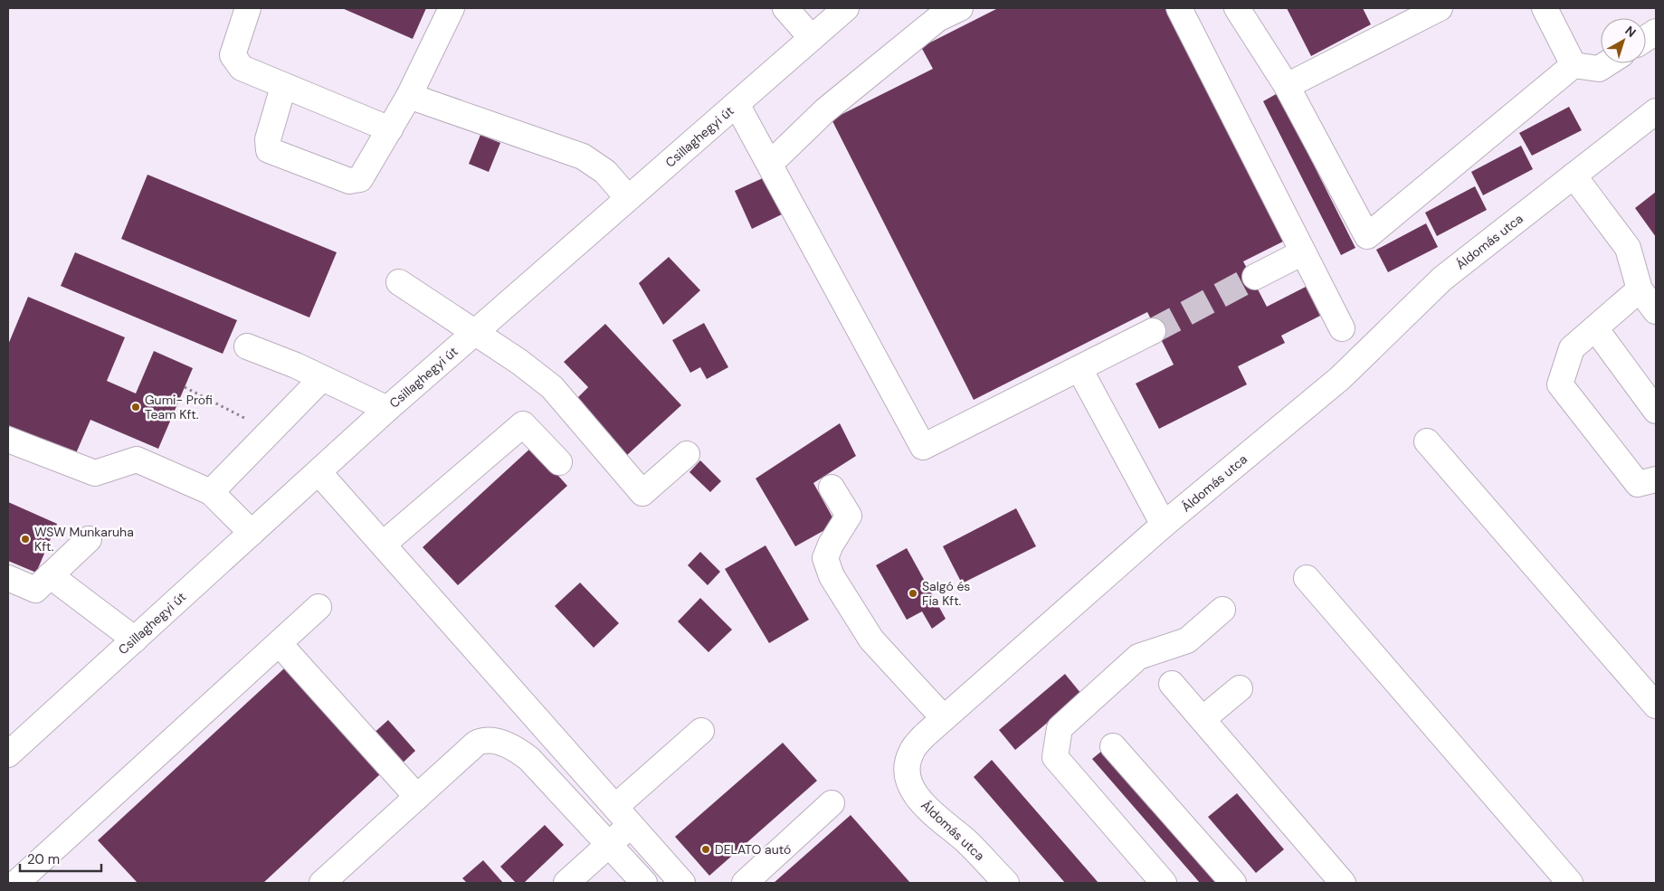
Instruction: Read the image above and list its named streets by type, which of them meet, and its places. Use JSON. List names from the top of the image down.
{
  "streets": {
    "street": ["Csillaghegyi út", "Áldomás utca"]
  },
  "places": [
    "Gumi- Profi Team Kft.",
    "WSW Munkaruha Kft.",
    "Salgó és Fia Kft.",
    "DELATO autó"
  ],
  "scale_bar": "20 m",
  "north": "top right"
}
